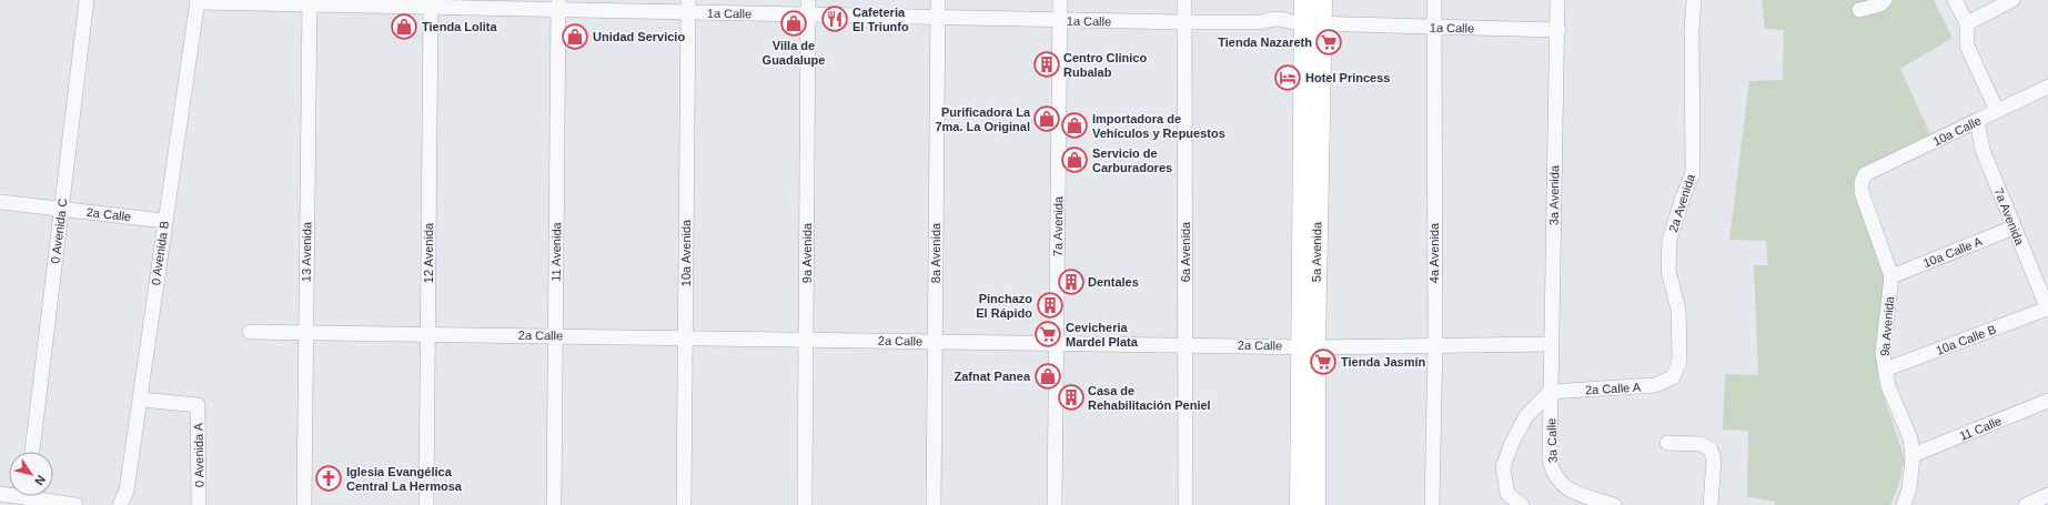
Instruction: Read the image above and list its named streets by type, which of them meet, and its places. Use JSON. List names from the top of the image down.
{
  "streets": {
    "main road": ["5a Avenida"],
    "street": [
      "1a Calle",
      "10a Calle",
      "3a Avenida",
      "2a Avenida",
      "2a Calle",
      "7a Avenida",
      "0 Avenida C",
      "13 Avenida",
      "11 Avenida",
      "6a Avenida",
      "10a Calle A",
      "0 Avenida B",
      "12 Avenida",
      "10a Avenida",
      "9a Avenida",
      "8a Avenida",
      "4a Avenida",
      "10a Calle B",
      "2a Calle A",
      "11 Calle",
      "3a Calle",
      "0 Avenida A"
    ]
  },
  "crossings": [
    ["1a Calle", "3a Avenida"],
    ["1a Calle", "7a Avenida"],
    ["1a Calle", "13 Avenida"],
    ["1a Calle", "11 Avenida"],
    ["1a Calle", "6a Avenida"],
    ["1a Calle", "5a Avenida"],
    ["1a Calle", "0 Avenida B"],
    ["1a Calle", "12 Avenida"],
    ["1a Calle", "10a Avenida"],
    ["1a Calle", "9a Avenida"],
    ["1a Calle", "8a Avenida"],
    ["1a Calle", "4a Avenida"],
    ["10a Calle", "7a Avenida"],
    ["10a Calle", "9a Avenida"],
    ["3a Avenida", "2a Calle"],
    ["3a Avenida", "2a Calle A"],
    ["3a Avenida", "3a Calle"],
    ["2a Avenida", "2a Calle A"],
    ["2a Calle", "7a Avenida"],
    ["2a Calle", "0 Avenida C"],
    ["2a Calle", "13 Avenida"],
    ["2a Calle", "11 Avenida"],
    ["2a Calle", "6a Avenida"],
    ["2a Calle", "5a Avenida"],
    ["2a Calle", "0 Avenida B"],
    ["2a Calle", "12 Avenida"],
    ["2a Calle", "10a Avenida"],
    ["2a Calle", "9a Avenida"],
    ["2a Calle", "8a Avenida"],
    ["2a Calle", "4a Avenida"],
    ["7a Avenida", "10a Calle A"],
    ["7a Avenida", "10a Calle B"],
    ["10a Calle A", "9a Avenida"],
    ["0 Avenida B", "0 Avenida A"],
    ["9a Avenida", "10a Calle B"],
    ["9a Avenida", "11 Calle"],
    ["2a Calle A", "3a Calle"]
  ],
  "places": {
    "restaurant": ["Cafeteria El Triunfo"],
    "shop": [
      "Villa de Guadalupe",
      "Tienda Lolita",
      "Unidad Servicio",
      "Purificadora La 7ma. La Original",
      "Importadora de Vehículos y Repuestos",
      "Servicio de Carburadores",
      "Zafnat Panea"
    ],
    "supermarket": ["Tienda Nazareth", "Cevicheria Mardel Plata", "Tienda Jasmín"],
    "building": [
      "Centro Clinico Rubalab",
      "Dentales",
      "Pinchazo El Rápido",
      "Casa de Rehabilitación Peniel"
    ],
    "hotel": ["Hotel Princess"],
    "church": ["Iglesia Evangélica Central La Hermosa"]
  },
  "north": "bottom right"
}
